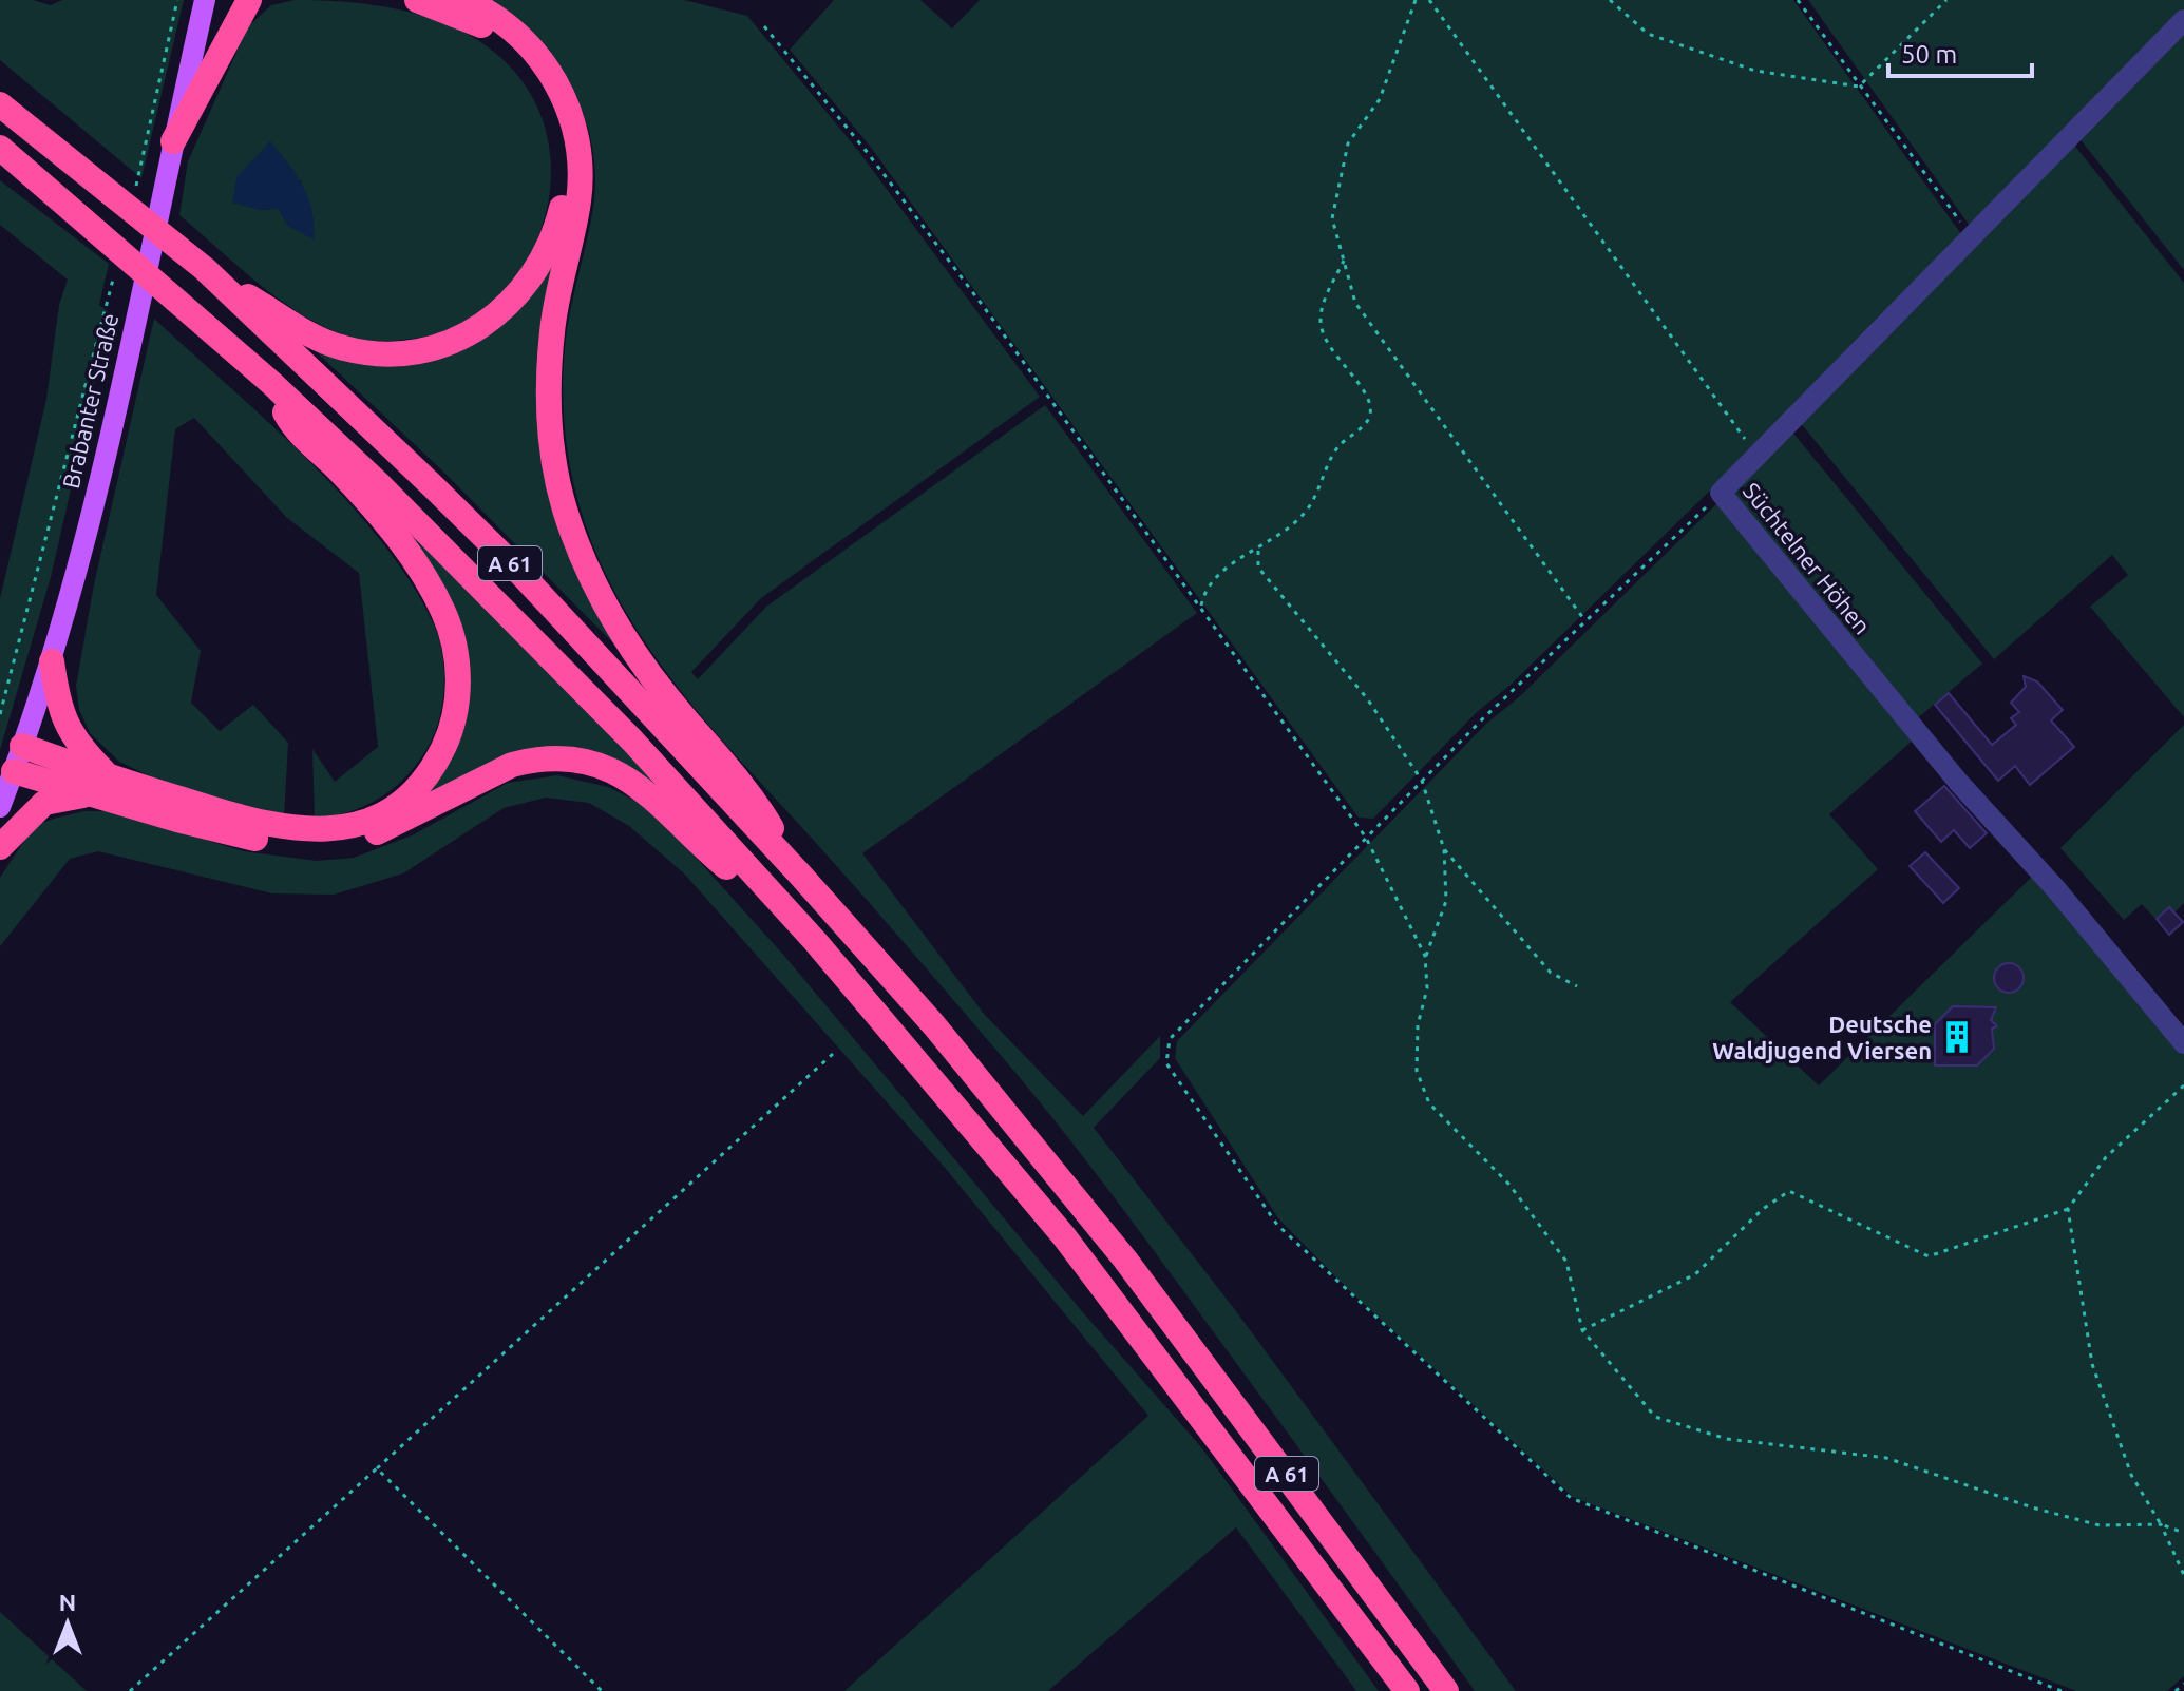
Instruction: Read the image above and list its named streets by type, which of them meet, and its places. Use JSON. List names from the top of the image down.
{
  "streets": {
    "highway": ["A 61"],
    "main road": ["Brabanter Straße"],
    "street": ["Süchtelner Höhen"]
  },
  "places": {
    "building": ["Deutsche Waldjugend Viersen"]
  },
  "scale_bar": "50 m",
  "north": "top"
}
